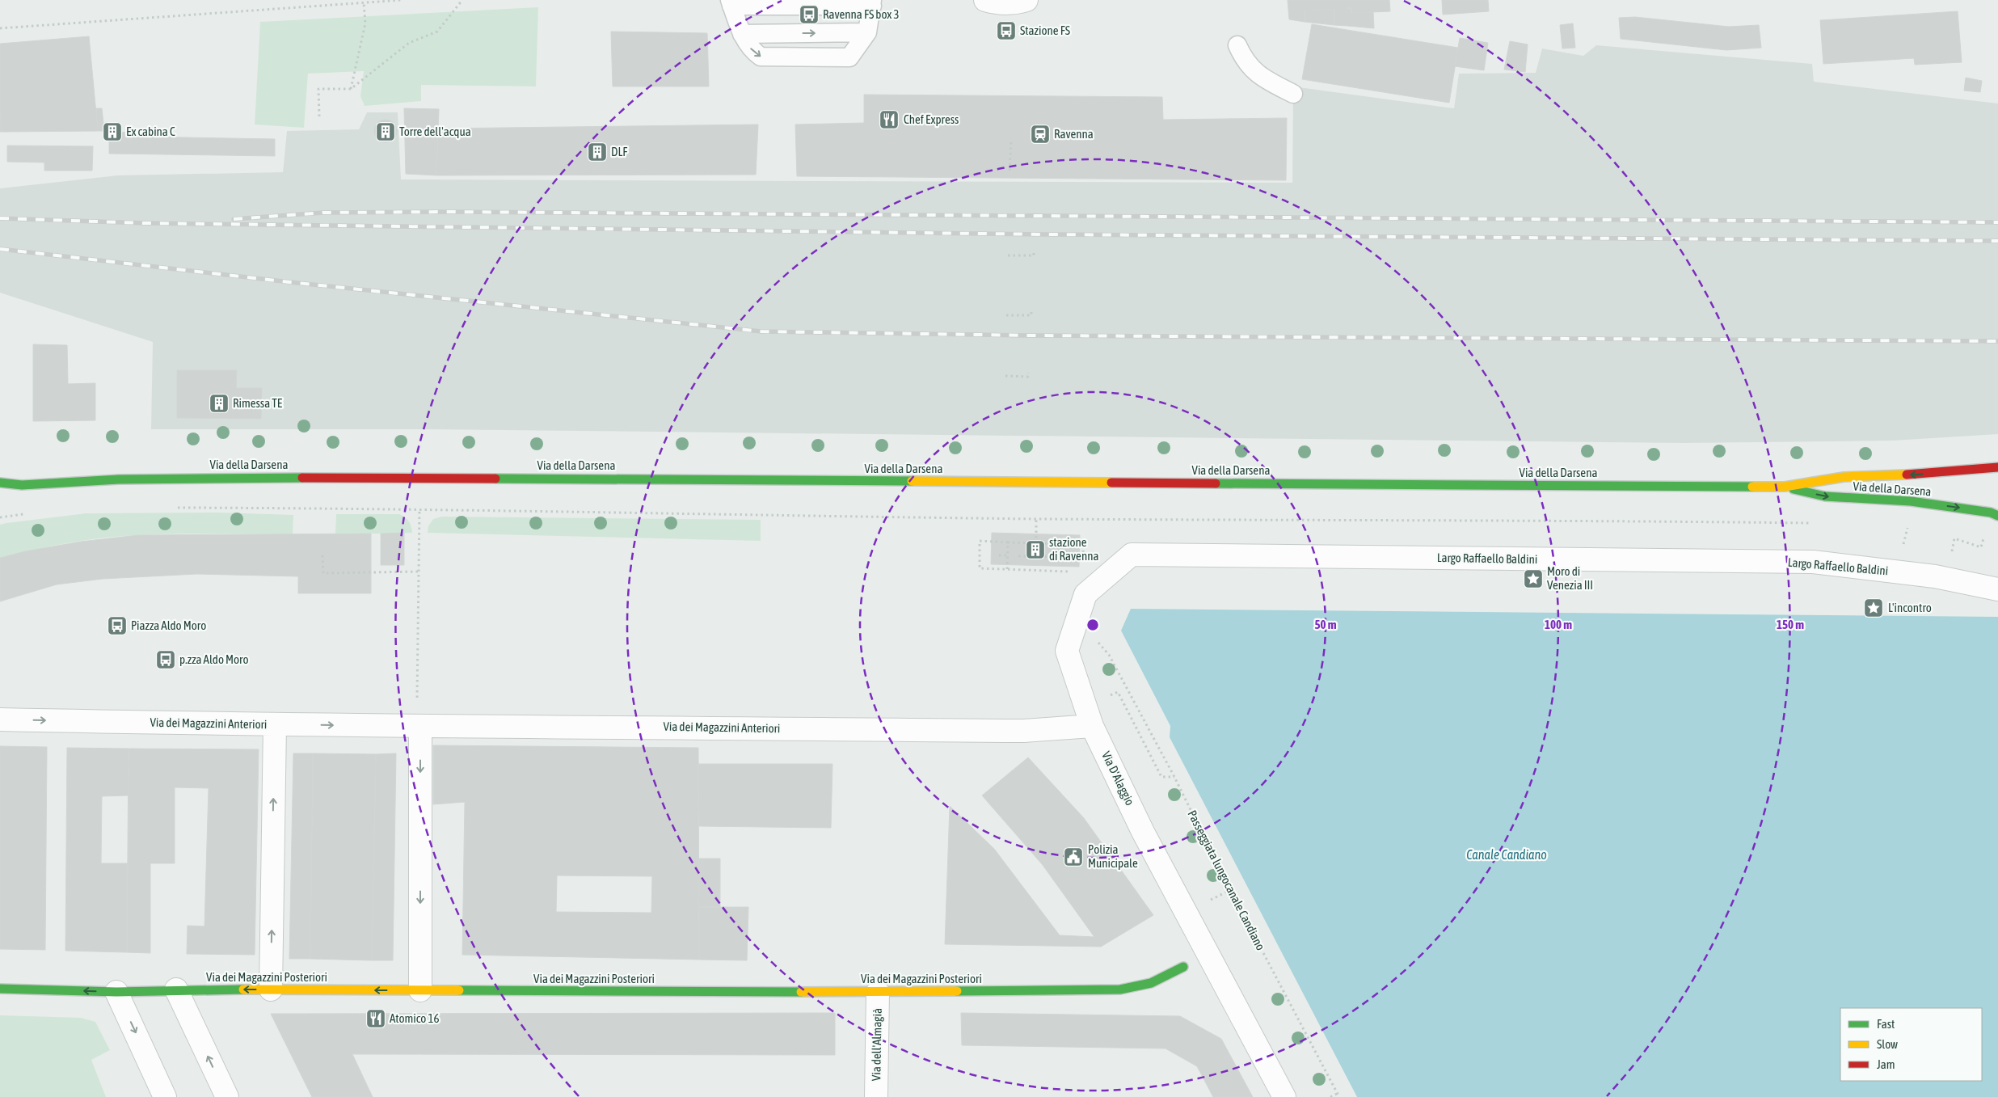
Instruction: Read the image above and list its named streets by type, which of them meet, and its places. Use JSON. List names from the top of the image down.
{
  "streets": {
    "street": [
      "Via della Darsena",
      "Largo Raffaello Baldini",
      "Via dei Magazzini Anteriori",
      "Via D'Alaggio",
      "Via dei Magazzini Posteriori",
      "Via dell'Almagià"
    ],
    "path": ["Passeggiata lungocanale Candiano"]
  },
  "crossings": [
    ["Largo Raffaello Baldini", "Via D'Alaggio"],
    ["Via dei Magazzini Anteriori", "Via D'Alaggio"],
    ["Via dei Magazzini Anteriori", "Via dei Magazzini Posteriori"],
    ["Via dei Magazzini Posteriori", "Via dell'Almagià"]
  ],
  "water": ["Canale Candiano"],
  "places": {
    "bus stop": [
      "Ravenna FS box 3",
      "Stazione FS",
      "Piazza Aldo Moro",
      "p.zza Aldo Moro"
    ],
    "restaurant": ["Chef Express", "Atomico 16"],
    "building": [
      "Ex cabina C",
      "Torre dell'acqua",
      "DLF",
      "Rimessa TE",
      "stazione di Ravenna"
    ],
    "station": ["Ravenna"],
    "place": ["Moro di Venezia III", "L'incontro"],
    "public building": ["Polizia Municipale"]
  },
  "legend": ["Fast", "Slow", "Jam"],
  "rings": ["50 m", "100 m", "150 m"]
}
